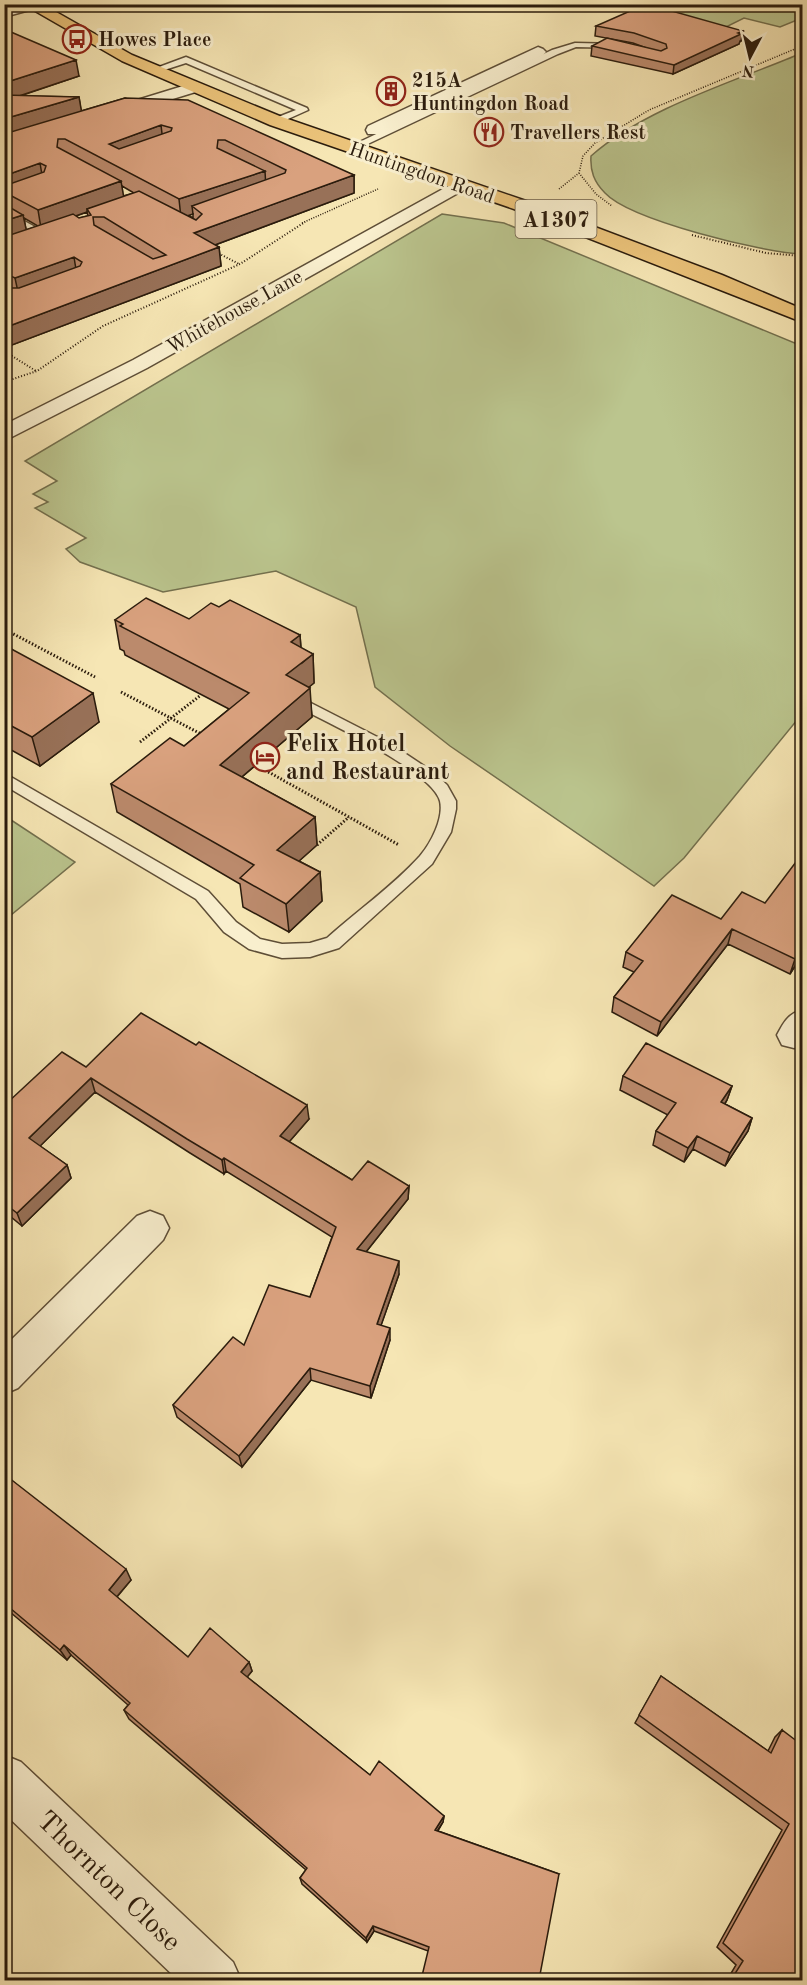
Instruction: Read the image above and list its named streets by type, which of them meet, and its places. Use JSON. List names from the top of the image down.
{
  "streets": {
    "main road": ["Huntingdon Road", "A1307"],
    "street": ["Whitehouse Lane", "Thornton Close"]
  },
  "crossings": [
    ["Huntingdon Road", "Whitehouse Lane"]
  ],
  "places": {
    "bus stop": ["Howes Place"],
    "building": ["215A Huntingdon Road"],
    "restaurant": ["Travellers Rest"],
    "hotel": ["Felix Hotel and Restaurant"]
  },
  "north": "bottom"
}
